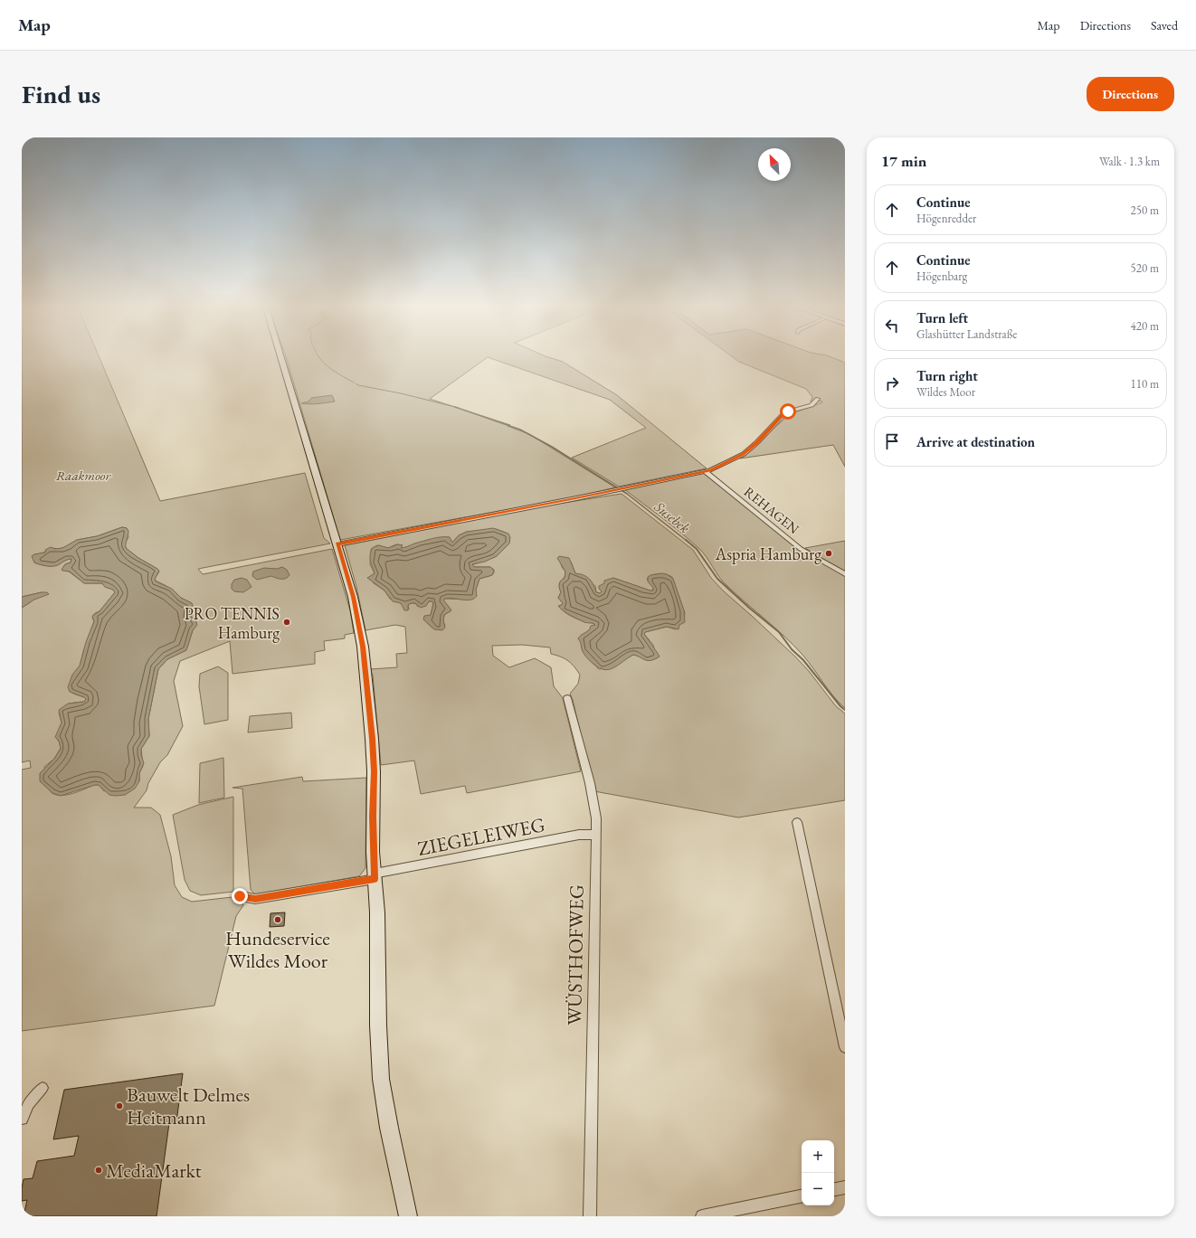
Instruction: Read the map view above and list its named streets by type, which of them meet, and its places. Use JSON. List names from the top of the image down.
{
  "streets": {
    "street": ["REHAGEN", "ZIEGELEIWEG", "WÜSTHOFWEG"]
  },
  "crossings": [
    ["ZIEGELEIWEG", "WÜSTHOFWEG"]
  ],
  "water": ["Susebek"],
  "parks": ["Raakmoor"],
  "places": [
    "Aspria Hamburg",
    "PRO TENNIS Hamburg",
    "Hundeservice Wildes Moor",
    "Bauwelt Delmes Heitmann",
    "MediaMarkt"
  ],
  "north": "top left",
  "page": {
    "header": "Map",
    "nav": ["Map", "Directions", "Saved"],
    "buttons": "Directions",
    "title": "Find us",
    "heading": ["17 min", "Walk · 1.3 km"],
    "list": [
      ["Continue", "Högenredder", "250 m"],
      ["Continue", "Högenbarg", "520 m"],
      ["Turn left", "Glashütter Landstraße", "420 m"],
      ["Turn right", "Wildes Moor", "110 m"],
      "Arrive at destination"
    ],
    "map_buttons": ["+", "−"]
  }
}
